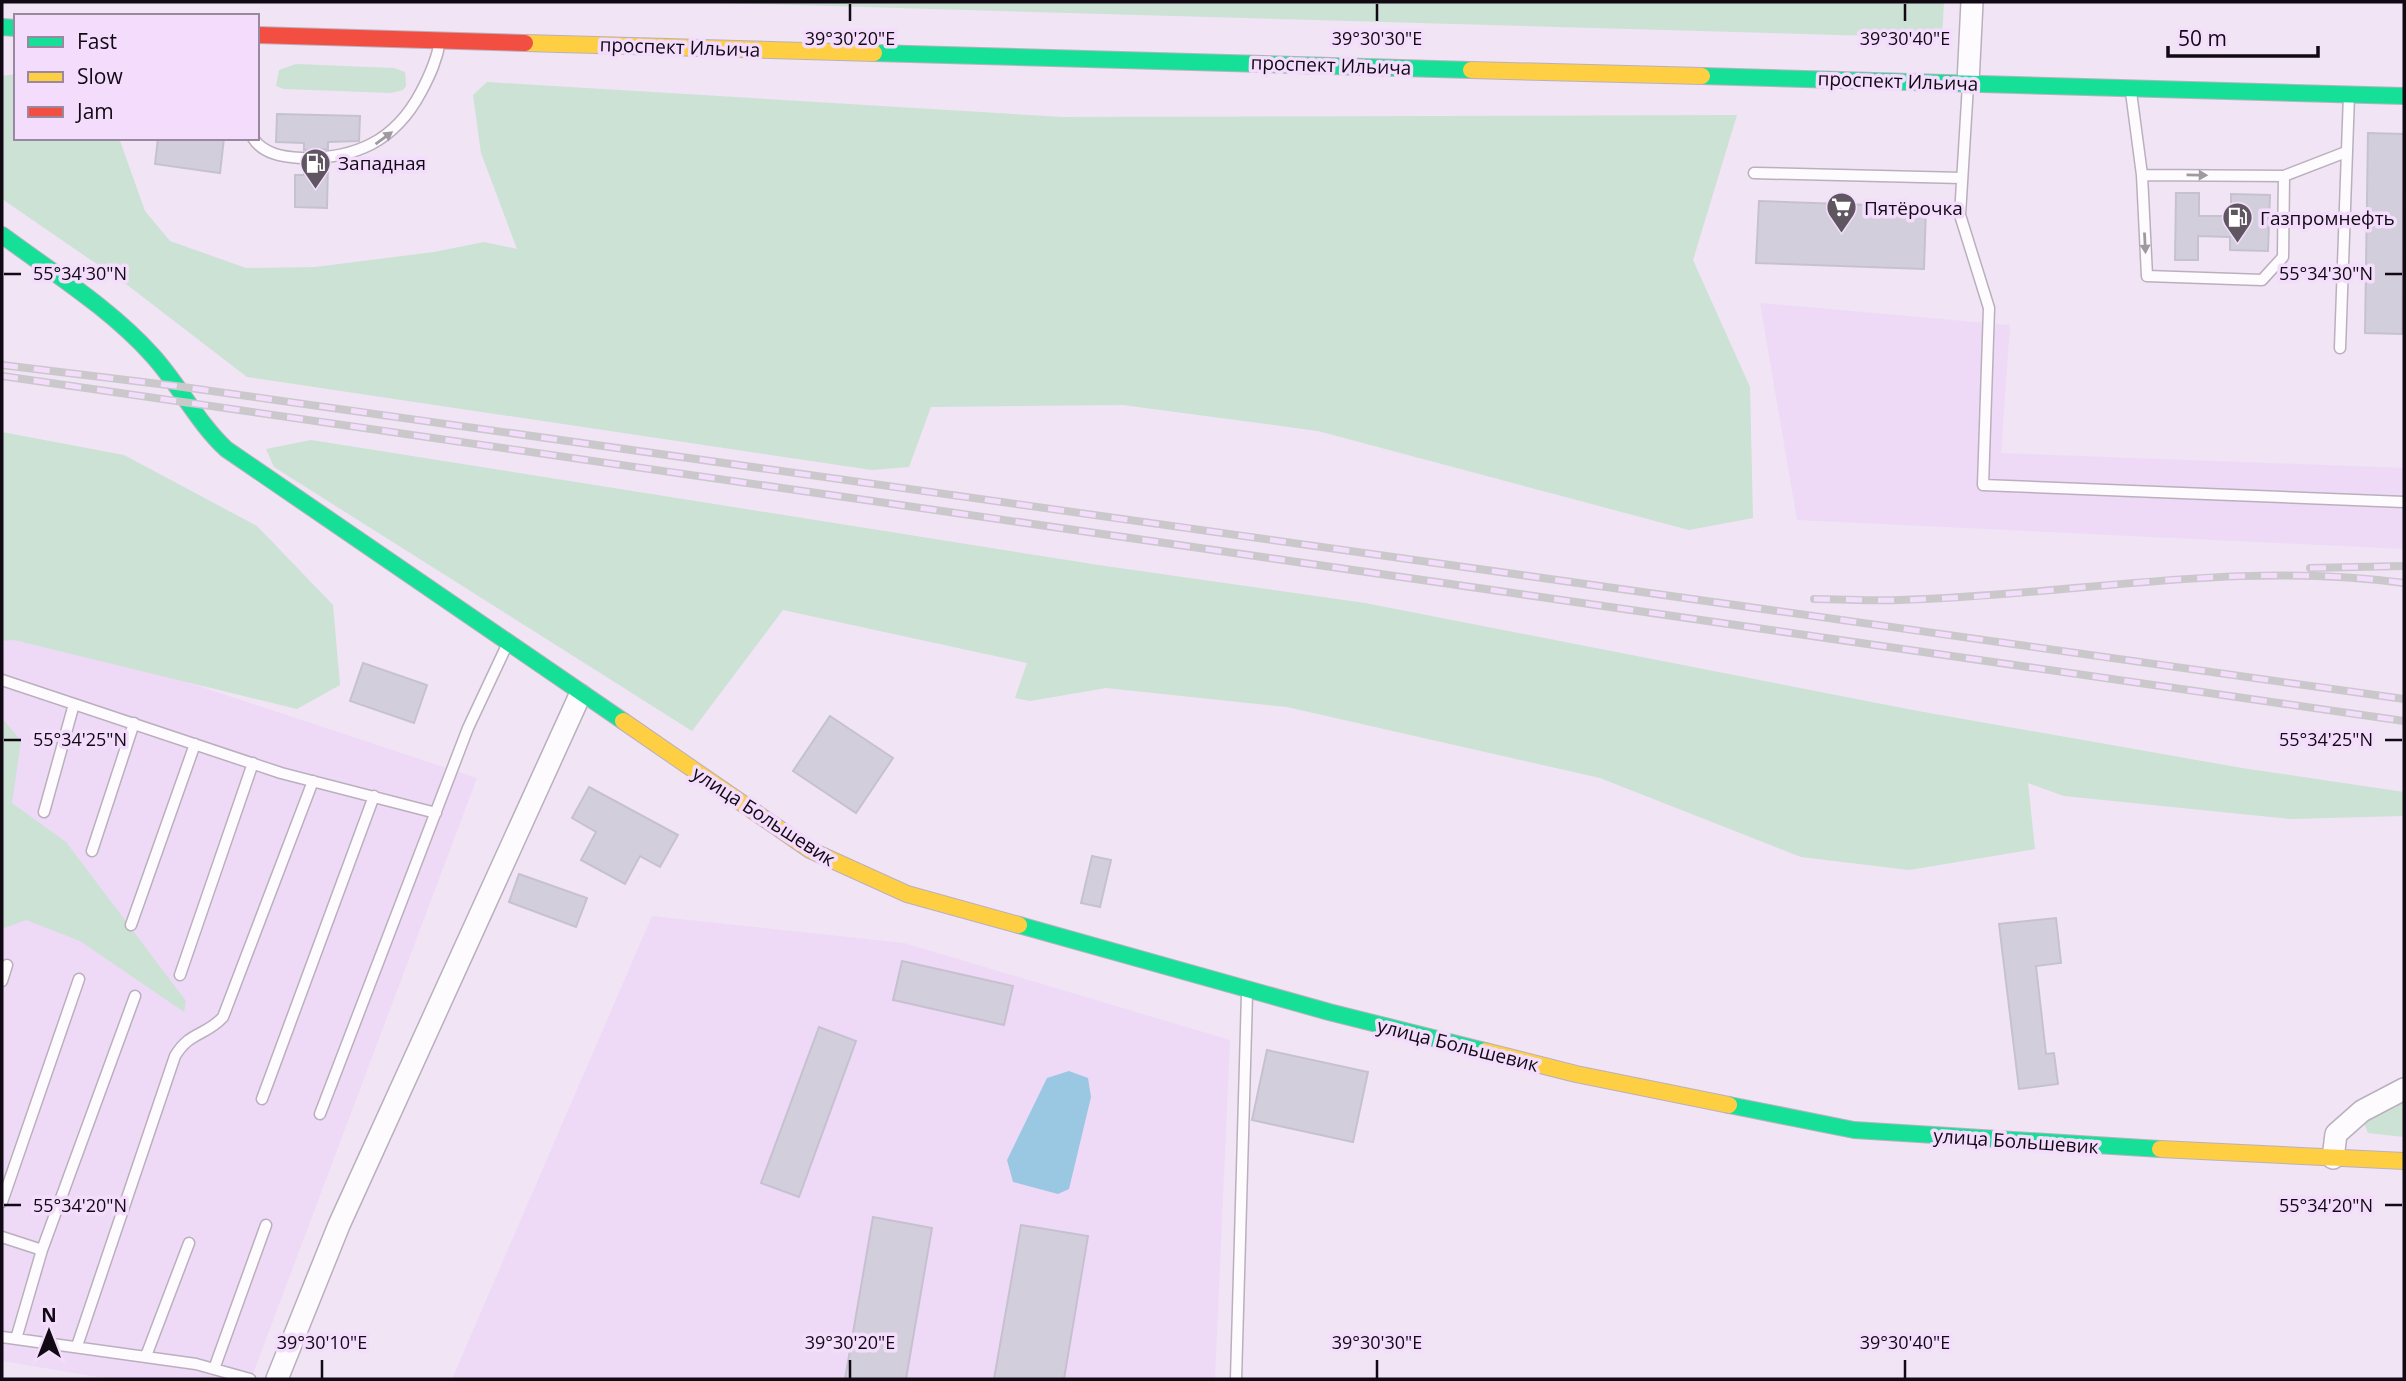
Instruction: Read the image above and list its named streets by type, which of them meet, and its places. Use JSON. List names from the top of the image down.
{
  "streets": {
    "main road": ["проспект Ильича", "улица Большевик"]
  },
  "places": {
    "fuel station": ["Западная", "Газпромнефть"],
    "supermarket": ["Пятёрочка"]
  },
  "legend": ["Fast", "Slow", "Jam"],
  "scale_bar": "50 m",
  "north": "top",
  "coordinates": [
    "39°30'20\"E",
    "39°30'30\"E",
    "39°30'40\"E",
    "55°34'30\"N",
    "55°34'25\"N",
    "55°34'20\"N",
    "39°30'10\"E"
  ]
}
